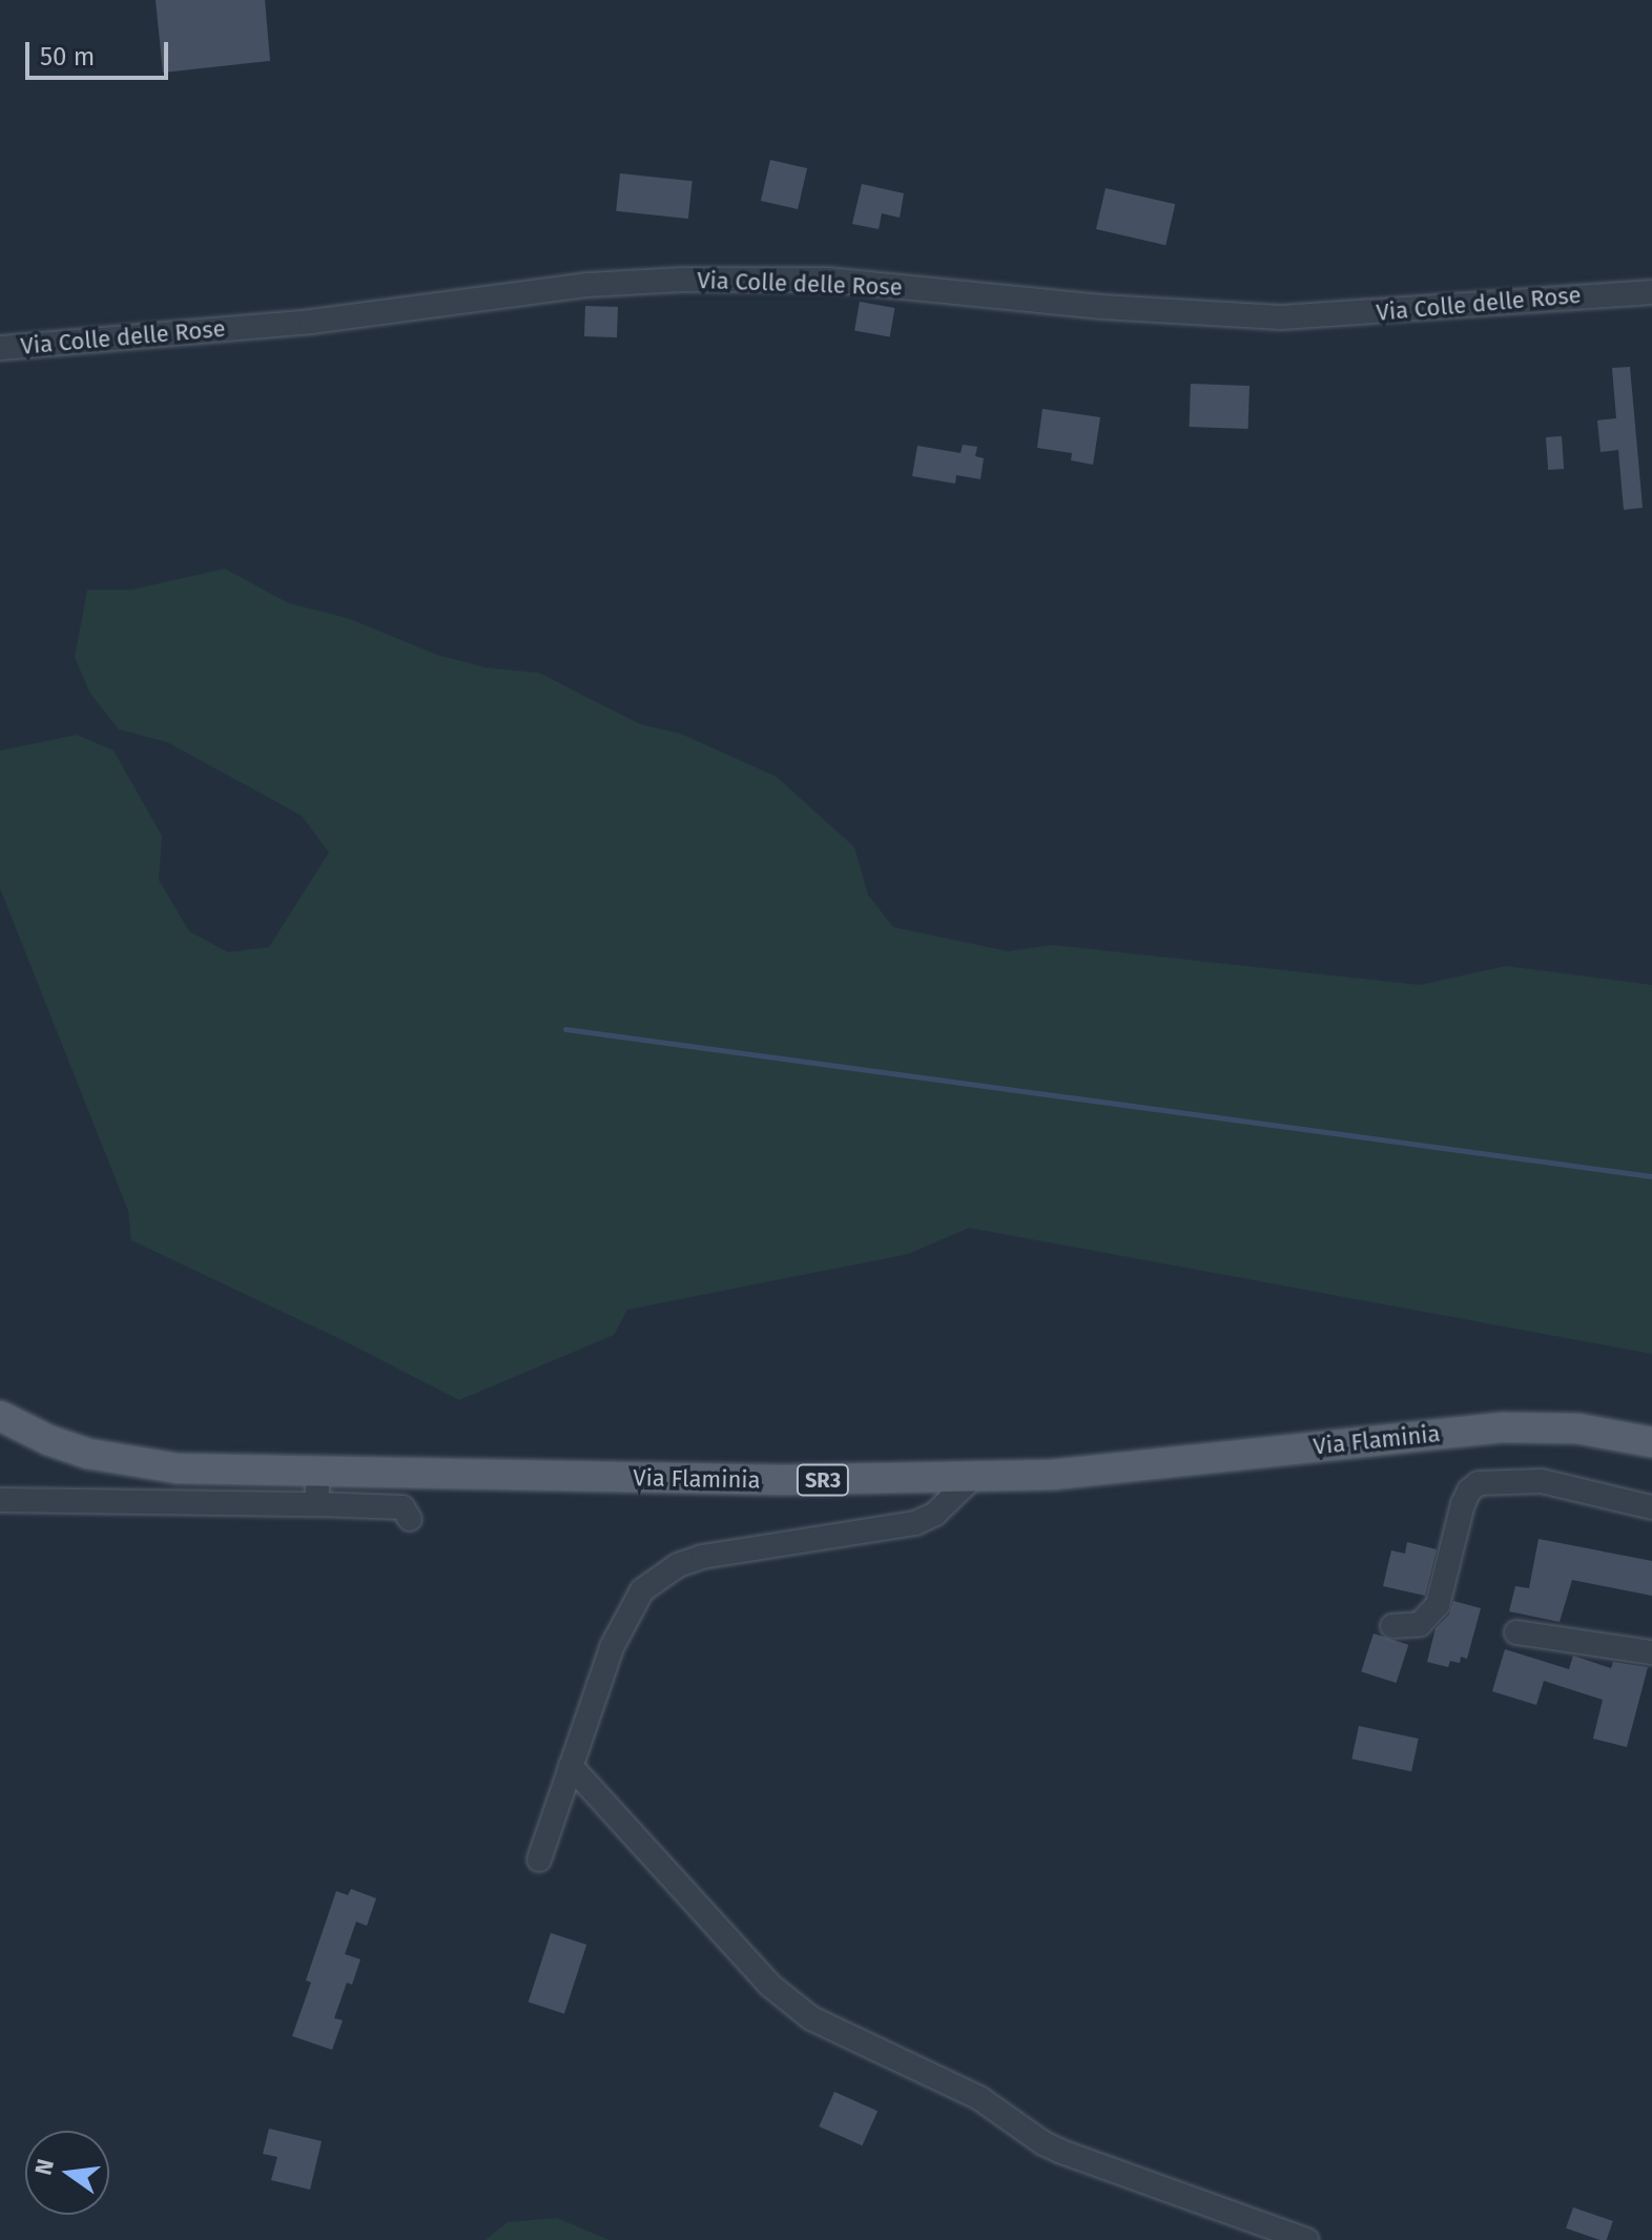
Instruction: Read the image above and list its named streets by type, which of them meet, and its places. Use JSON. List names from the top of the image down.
{
  "streets": {
    "main road": ["Via Flaminia", "SR3"],
    "street": ["Via Colle delle Rose"]
  },
  "scale_bar": "50 m",
  "north": "left"
}
